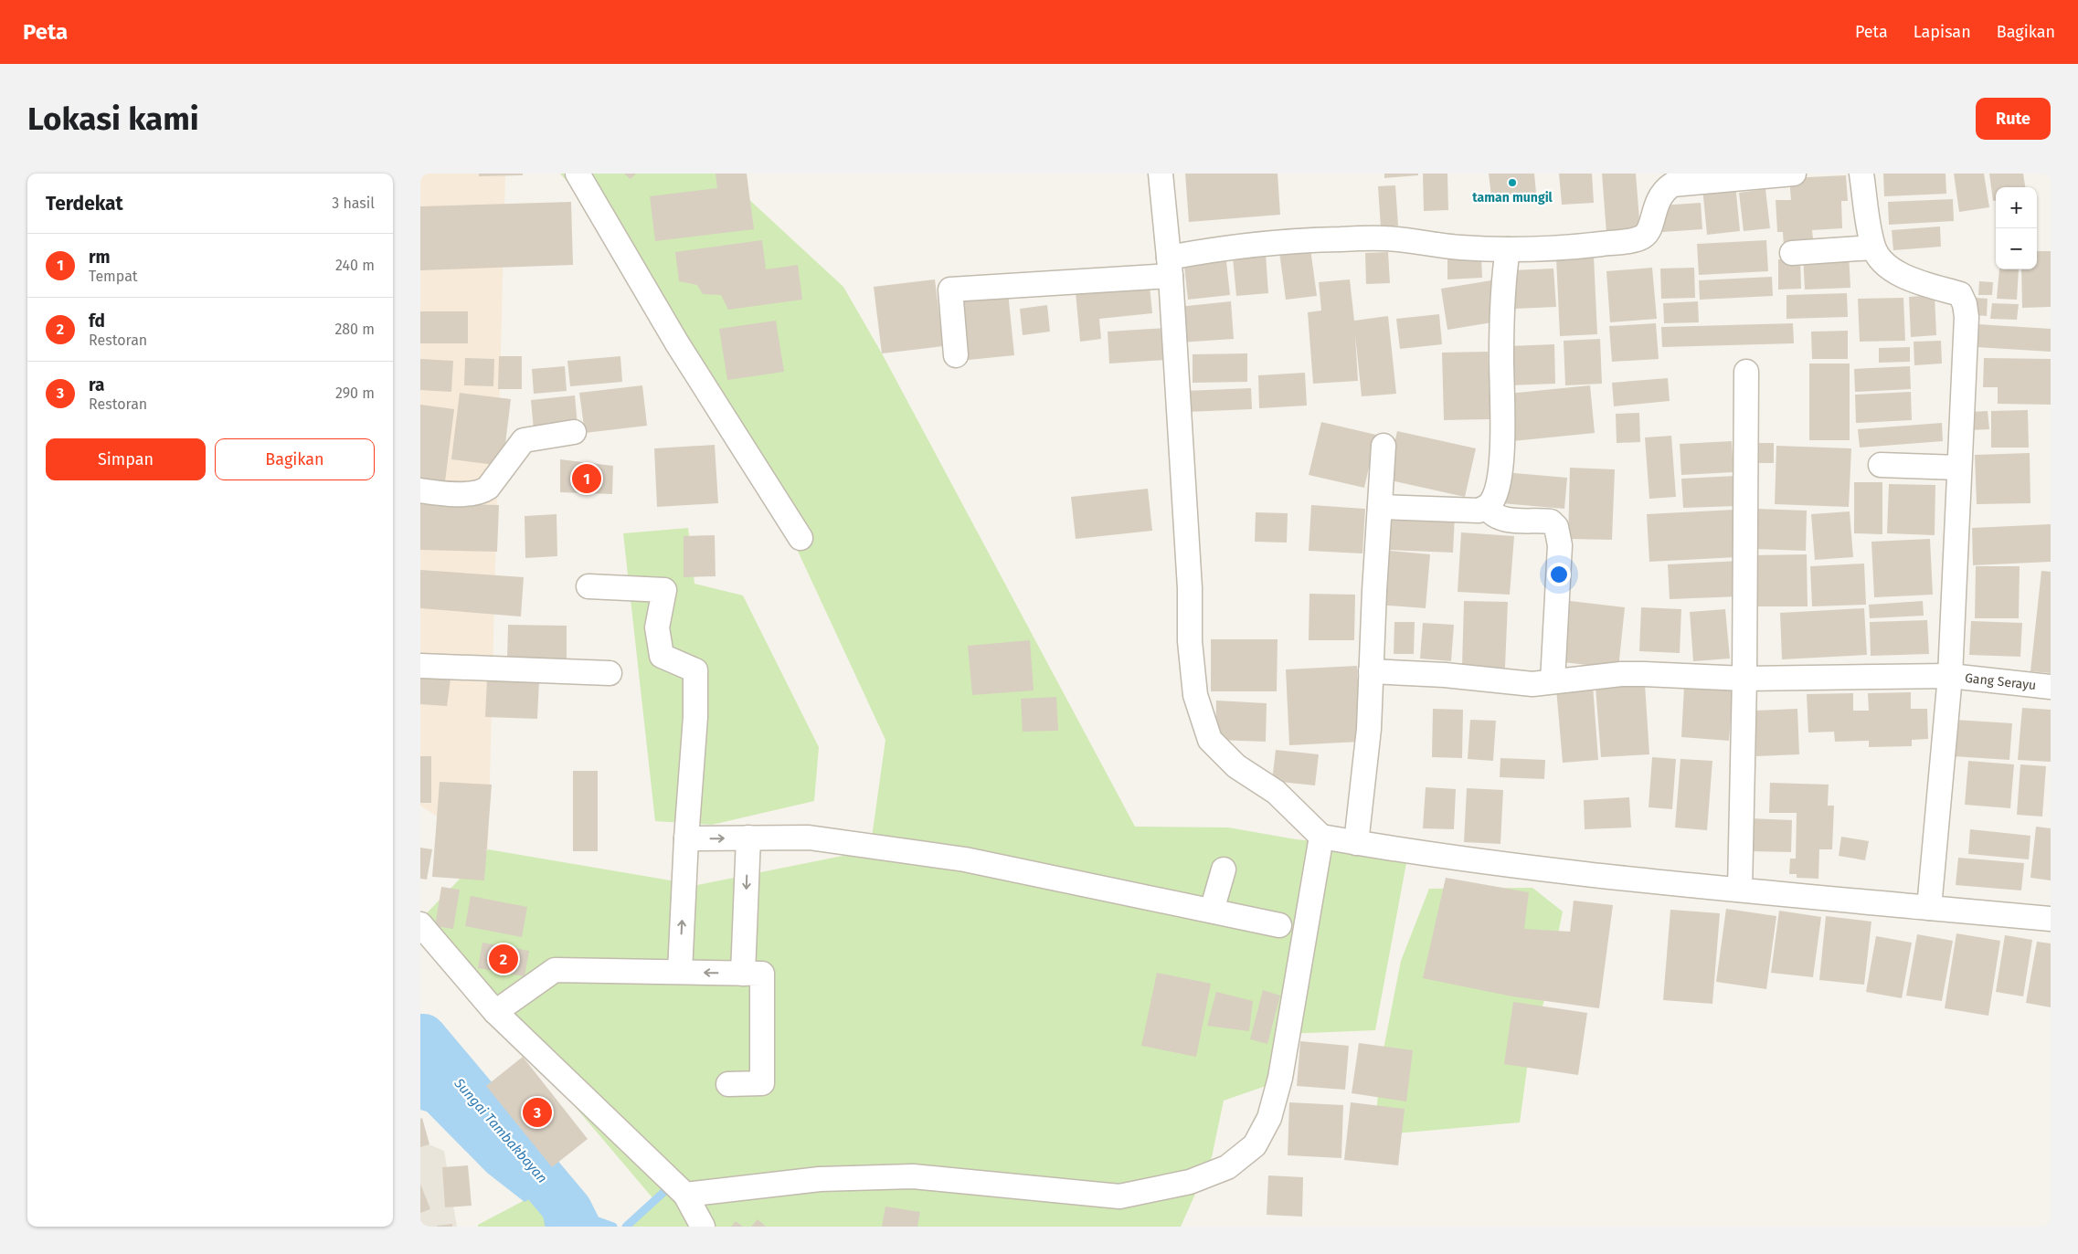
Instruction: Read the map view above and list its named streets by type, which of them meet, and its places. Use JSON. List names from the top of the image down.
{
  "streets": {
    "street": ["Gang Serayu"]
  },
  "water": ["Sungai Tambakbayan"],
  "places": ["taman mungil"],
  "page": {
    "header": "Peta",
    "nav": ["Peta", "Lapisan", "Bagikan"],
    "buttons": [
      "Rute",
      ["Simpan", "Bagikan"]
    ],
    "title": "Lokasi kami",
    "heading": ["Terdekat", "3 hasil"],
    "map_buttons": ["+", "−"],
    "list": [
      {
        "mark": "1",
        "name": "rm",
        "note": "Tempat",
        "value": "240 m"
      },
      {
        "mark": "2",
        "name": "fd",
        "note": "Restoran",
        "value": "280 m"
      },
      {
        "mark": "3",
        "name": "ra",
        "note": "Restoran",
        "value": "290 m"
      }
    ],
    "pins": ["1", "2", "3"]
  }
}
